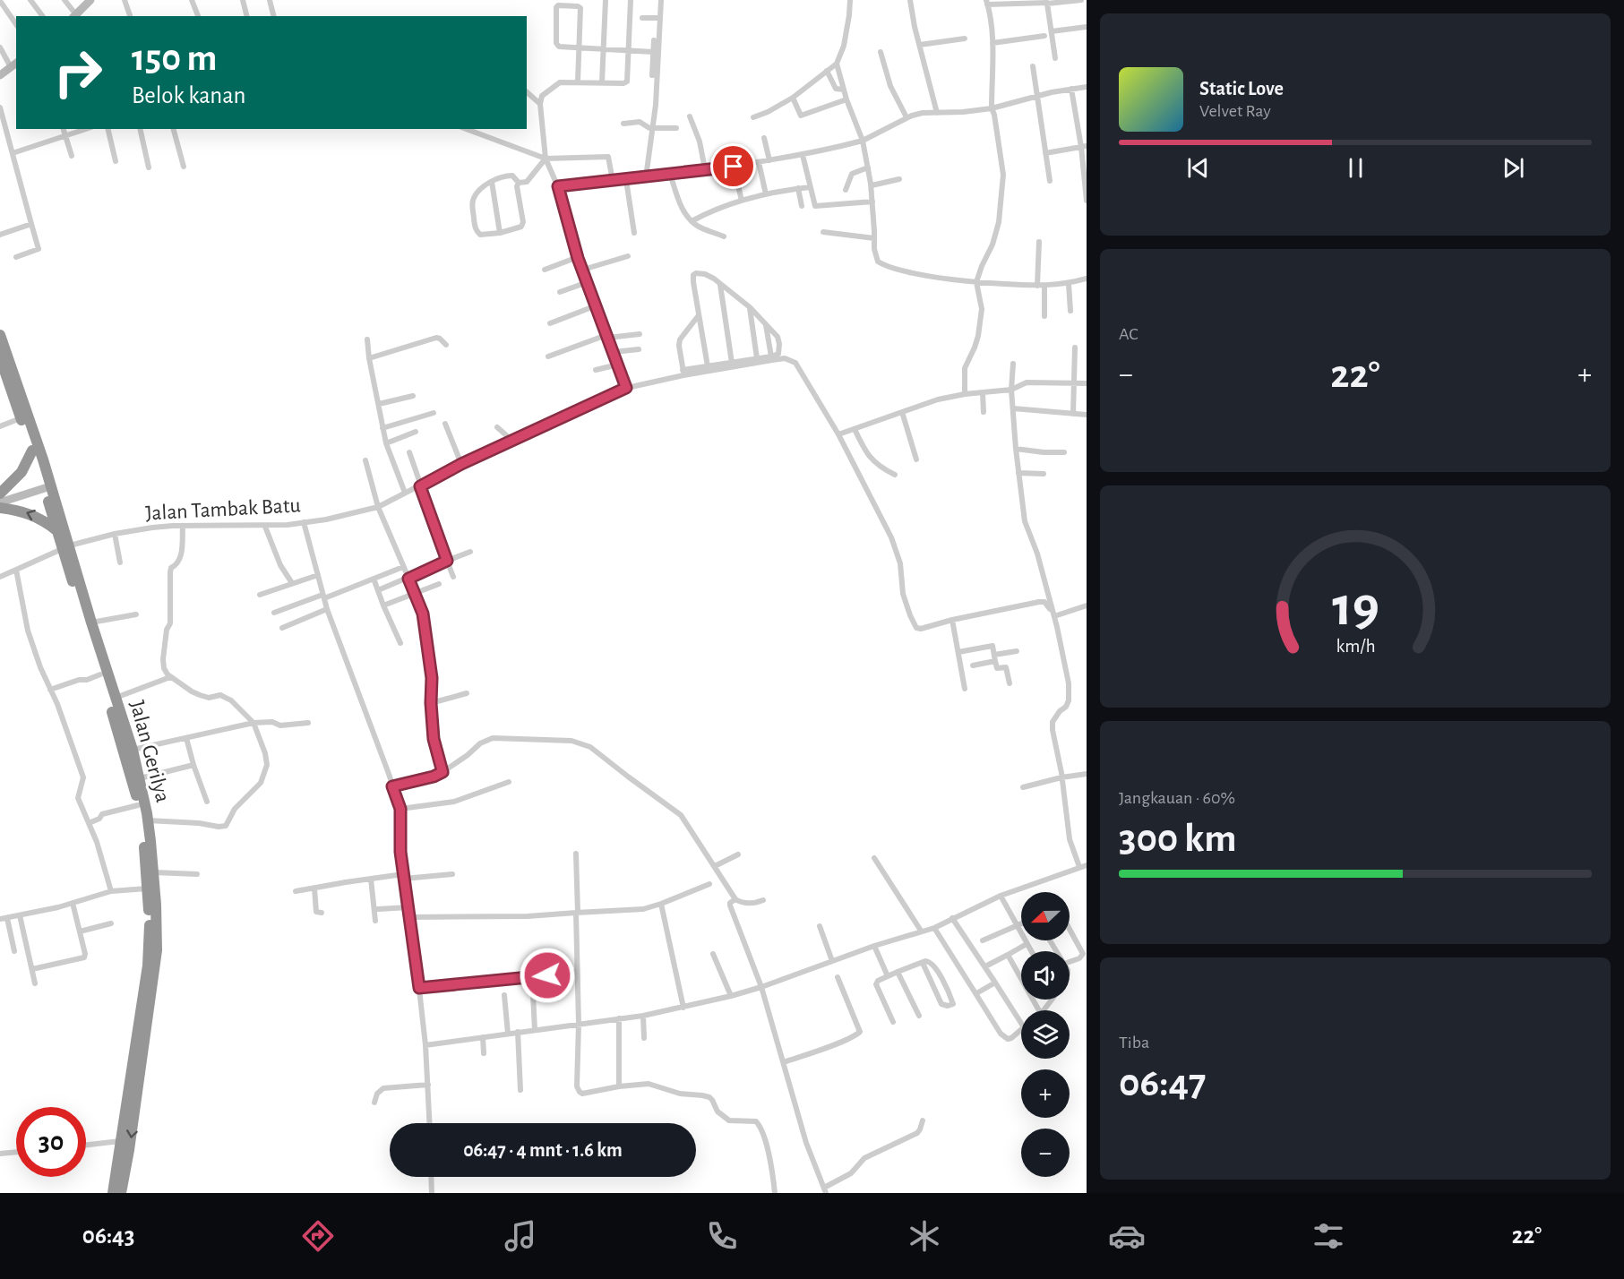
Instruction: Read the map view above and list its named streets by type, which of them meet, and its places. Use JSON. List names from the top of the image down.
{
  "streets": {
    "highway": ["Jalan Gerilya"],
    "street": ["Jalan Tambak Batu"]
  },
  "crossings": [
    ["Jalan Tambak Batu", "Jalan Gerilya"]
  ],
  "north": "left",
  "page": {
    "turn": ["150 m", "Belok kanan"],
    "song": ["Static Love", "Velvet Ray"],
    "tile": [
      "AC",
      ["Jangkauan · 60%", "300 km"],
      ["Tiba", "06:47"]
    ],
    "heat": ["−", "22°", "+"],
    "map_buttons": ["+", "−"],
    "limit": "30",
    "trip": "06:47 · 4 mnt · 1.6 km",
    "tabs": ["06:43", "22°"],
    "gauge": ["19", "km/h"]
  }
}
